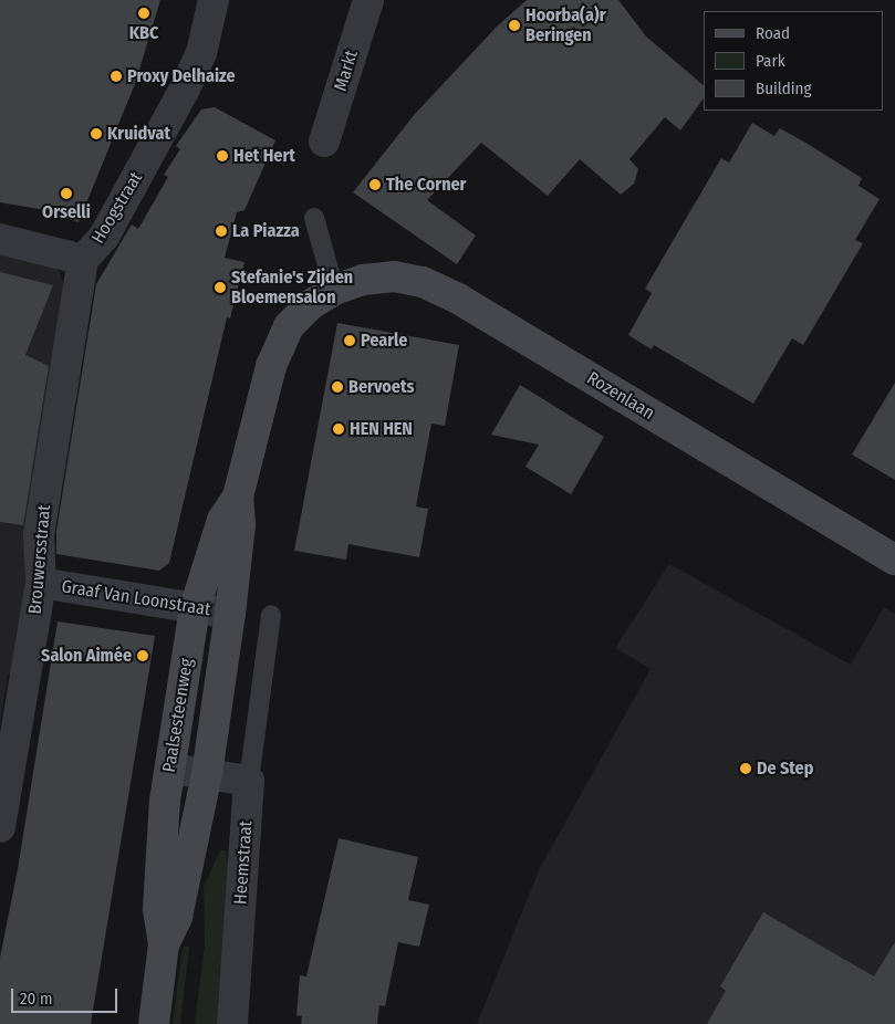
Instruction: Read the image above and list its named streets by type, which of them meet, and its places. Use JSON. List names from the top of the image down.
{
  "streets": {
    "street": [
      "Markt",
      "Hoogstraat",
      "Rozenlaan",
      "Brouwersstraat",
      "Graaf Van Loonstraat",
      "Paalsesteenweg",
      "Heemstraat"
    ]
  },
  "crossings": [
    ["Hoogstraat", "Brouwersstraat"],
    ["Rozenlaan", "Paalsesteenweg"],
    ["Brouwersstraat", "Graaf Van Loonstraat"],
    ["Graaf Van Loonstraat", "Paalsesteenweg"]
  ],
  "places": [
    "KBC",
    "Hoorba(a)r Beringen",
    "Proxy Delhaize",
    "Kruidvat",
    "Het Hert",
    "The Corner",
    "Orselli",
    "La Piazza",
    "Stefanie's Zijden Bloemensalon",
    "Pearle",
    "Bervoets",
    "HEN HEN",
    "Salon Aimée",
    "De Step"
  ],
  "legend": ["Road", "Park", "Building"],
  "scale_bar": "20 m"
}
